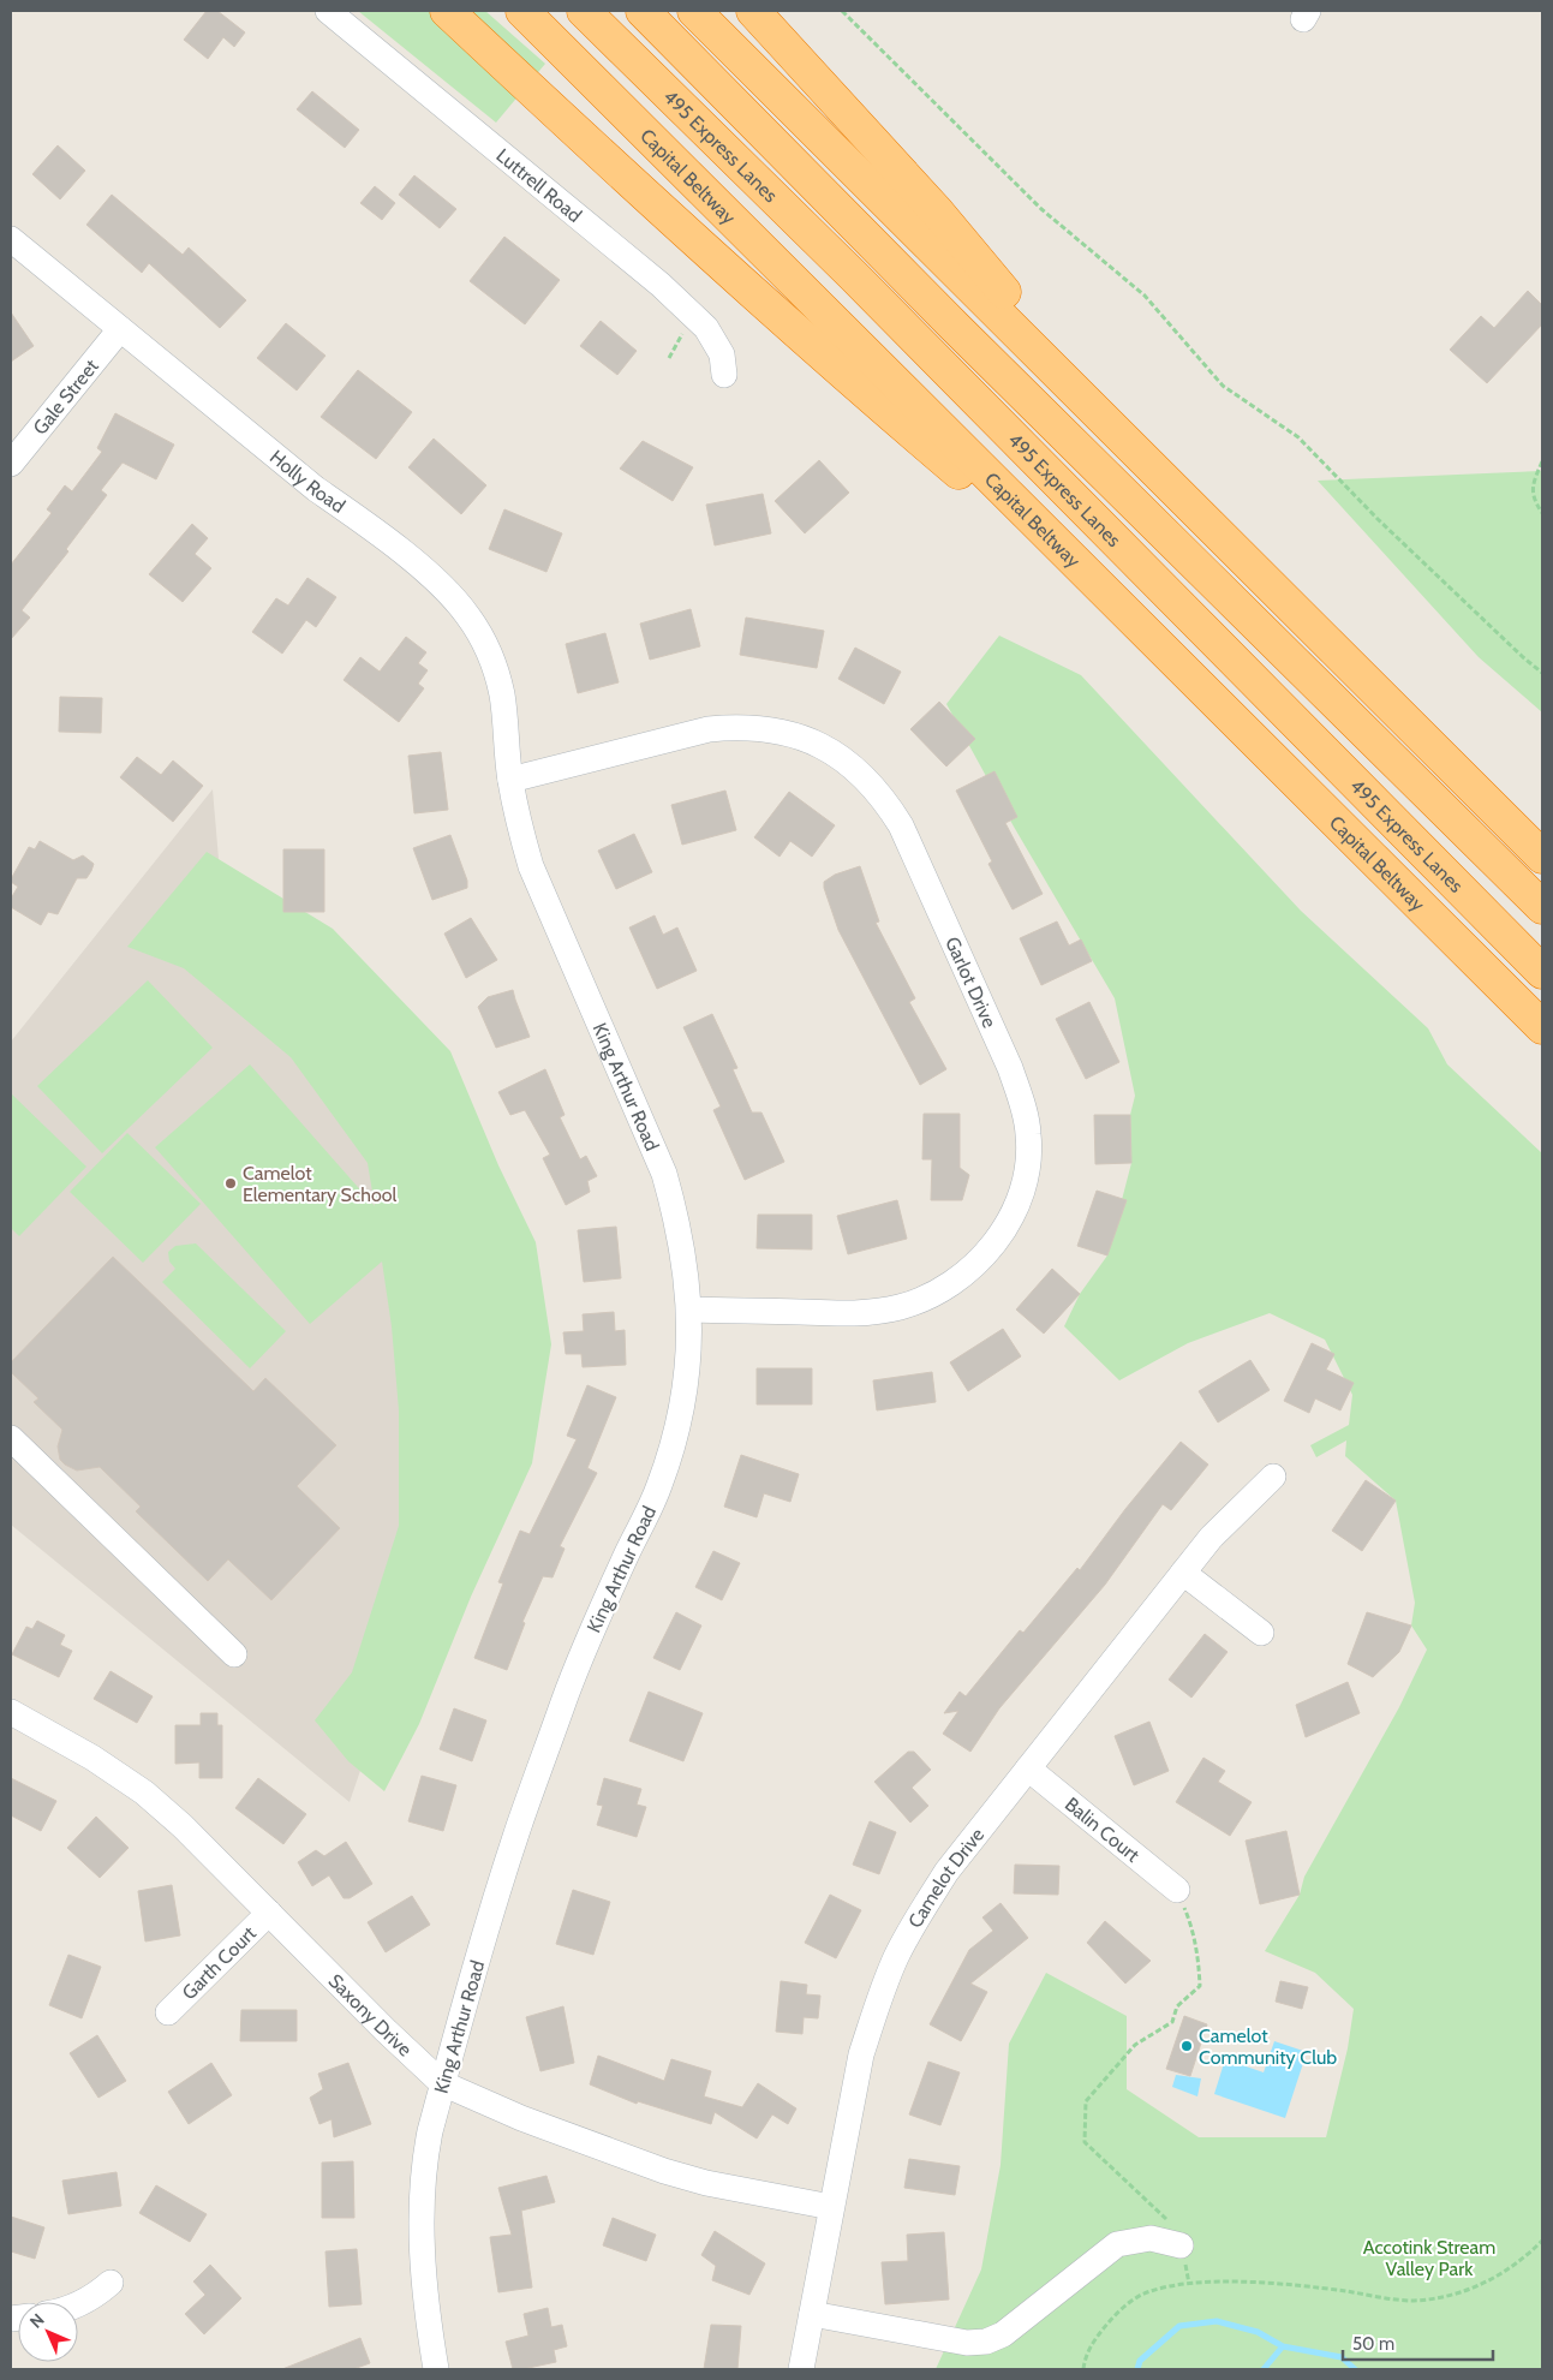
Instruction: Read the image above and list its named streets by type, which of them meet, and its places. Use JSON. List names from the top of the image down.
{
  "streets": {
    "highway": ["495 Express Lanes", "Capital Beltway"],
    "street": [
      "Luttrell Road",
      "Gale Street",
      "Holly Road",
      "Garlot Drive",
      "King Arthur Road",
      "Balin Court",
      "Camelot Drive",
      "Garth Court",
      "Saxony Drive"
    ]
  },
  "crossings": [
    ["Gale Street", "Holly Road"],
    ["Holly Road", "Garlot Drive"],
    ["Holly Road", "King Arthur Road"],
    ["Garlot Drive", "King Arthur Road"],
    ["King Arthur Road", "Saxony Drive"],
    ["Balin Court", "Camelot Drive"],
    ["Camelot Drive", "Saxony Drive"],
    ["Garth Court", "Saxony Drive"]
  ],
  "parks": ["Accotink Stream Valley Park"],
  "places": ["Camelot Elementary School", "Camelot Community Club"],
  "scale_bar": "50 m",
  "north": "top left"
}
